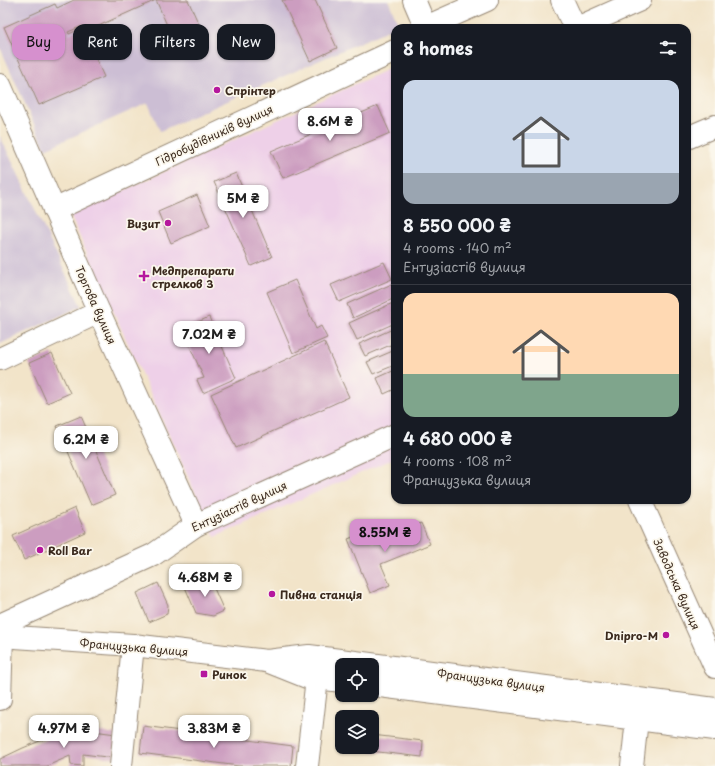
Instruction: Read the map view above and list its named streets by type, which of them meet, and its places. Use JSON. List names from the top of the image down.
{
  "streets": {
    "street": [
      "Гідробудівників вулиця",
      "Торгова вулиця",
      "Ентузіастів вулиця",
      "Заводська вулиця",
      "Французька вулиця"
    ]
  },
  "crossings": [
    ["Гідробудівників вулиця", "Торгова вулиця"],
    ["Торгова вулиця", "Ентузіастів вулиця"],
    ["Ентузіастів вулиця", "Французька вулиця"]
  ],
  "places": {
    "other": [
      "Спрінтер",
      "Визит",
      "Roll Bar",
      "Пивна станція",
      "Dnipro-M"
    ],
    "health": ["Медпрепарати стрелков 3"],
    "transit": ["Ринок"]
  },
  "page": {
    "chip": [
      "Buy",
      "Rent",
      "Filters",
      "New"
    ],
    "heading": "8 homes",
    "list": [
      {
        "name": "8 550 000 ₴",
        "note": "4 rooms · 140 m² · Ентузіастів вулиця"
      },
      {
        "name": "4 680 000 ₴",
        "note": "4 rooms · 108 m² · Французька вулиця"
      }
    ],
    "price": [
      "8.6M ₴",
      "5M ₴",
      "7.02M ₴",
      "6.2M ₴",
      "8.55M ₴",
      "4.68M ₴",
      "4.97M ₴",
      "3.83M ₴"
    ]
  }
}
